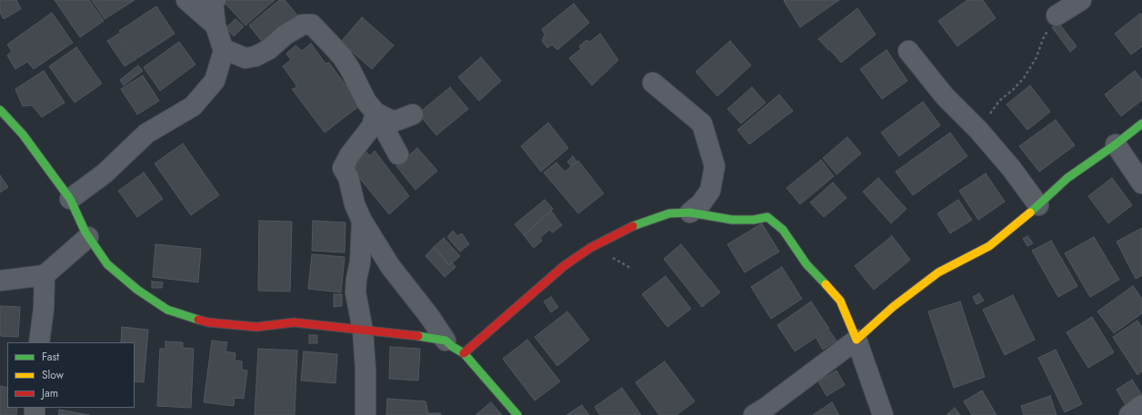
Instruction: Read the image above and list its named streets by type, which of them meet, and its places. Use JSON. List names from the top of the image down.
{
  "legend": ["Fast", "Slow", "Jam"]
}
